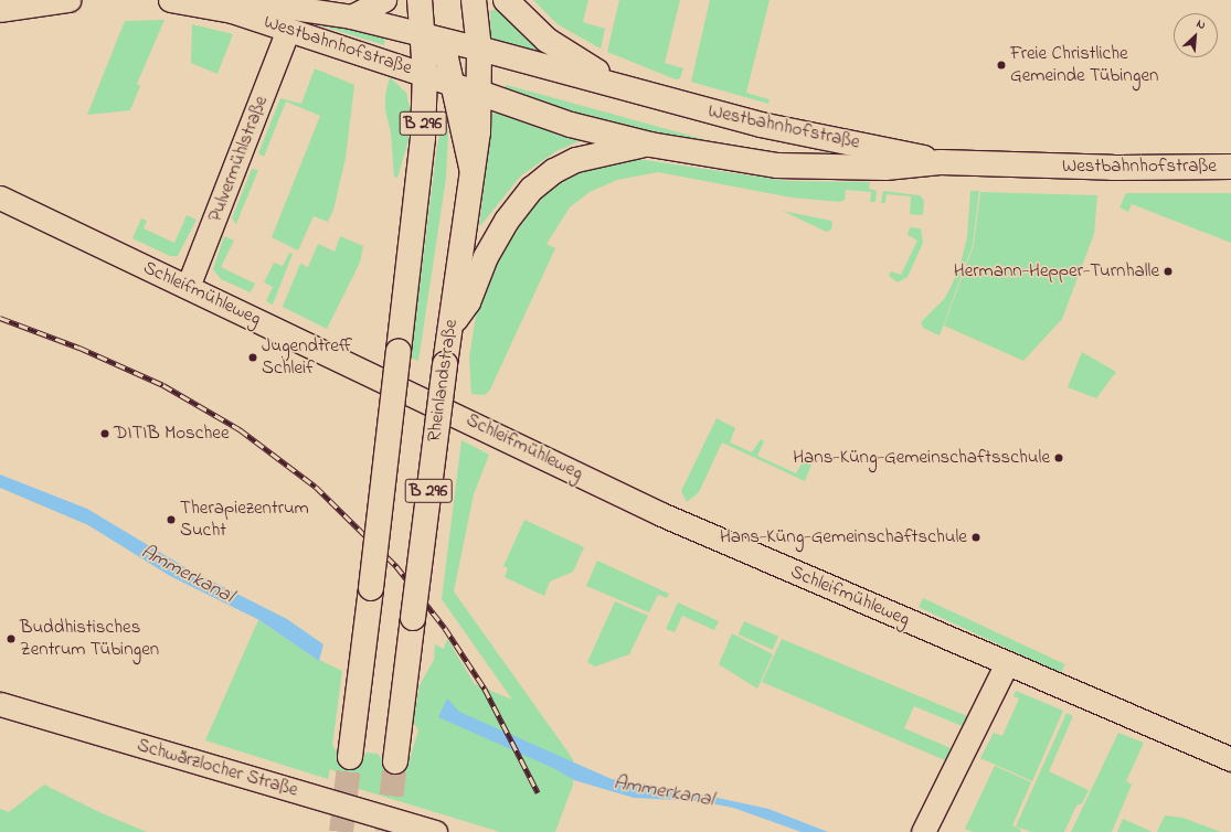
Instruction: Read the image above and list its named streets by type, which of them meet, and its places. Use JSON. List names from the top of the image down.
{
  "streets": {
    "main road": ["Westbahnhofstraße", "B 296", "Rheinlandstraße"],
    "street": ["Pulvermühlstraße", "Schleifmühleweg", "Schwärzlocher Straße"]
  },
  "crossings": [
    ["Westbahnhofstraße", "B 296"],
    ["Westbahnhofstraße", "Pulvermühlstraße"],
    ["Westbahnhofstraße", "Rheinlandstraße"],
    ["B 296", "Rheinlandstraße"],
    ["Pulvermühlstraße", "Schleifmühleweg"]
  ],
  "water": ["Ammerkanal"],
  "places": [
    "Freie Christliche Gemeinde Tübingen",
    "Hermann-Hepper-Turnhalle",
    "Jugendtreff Schleif",
    "DITIB Moschee",
    "Hans-Küng-Gemeinschaftsschule",
    "Therapiezentrum Sucht",
    "Hans-Küng-Gemeinschaftschule",
    "Buddhistisches Zentrum Tübingen"
  ],
  "north": "top right"
}
